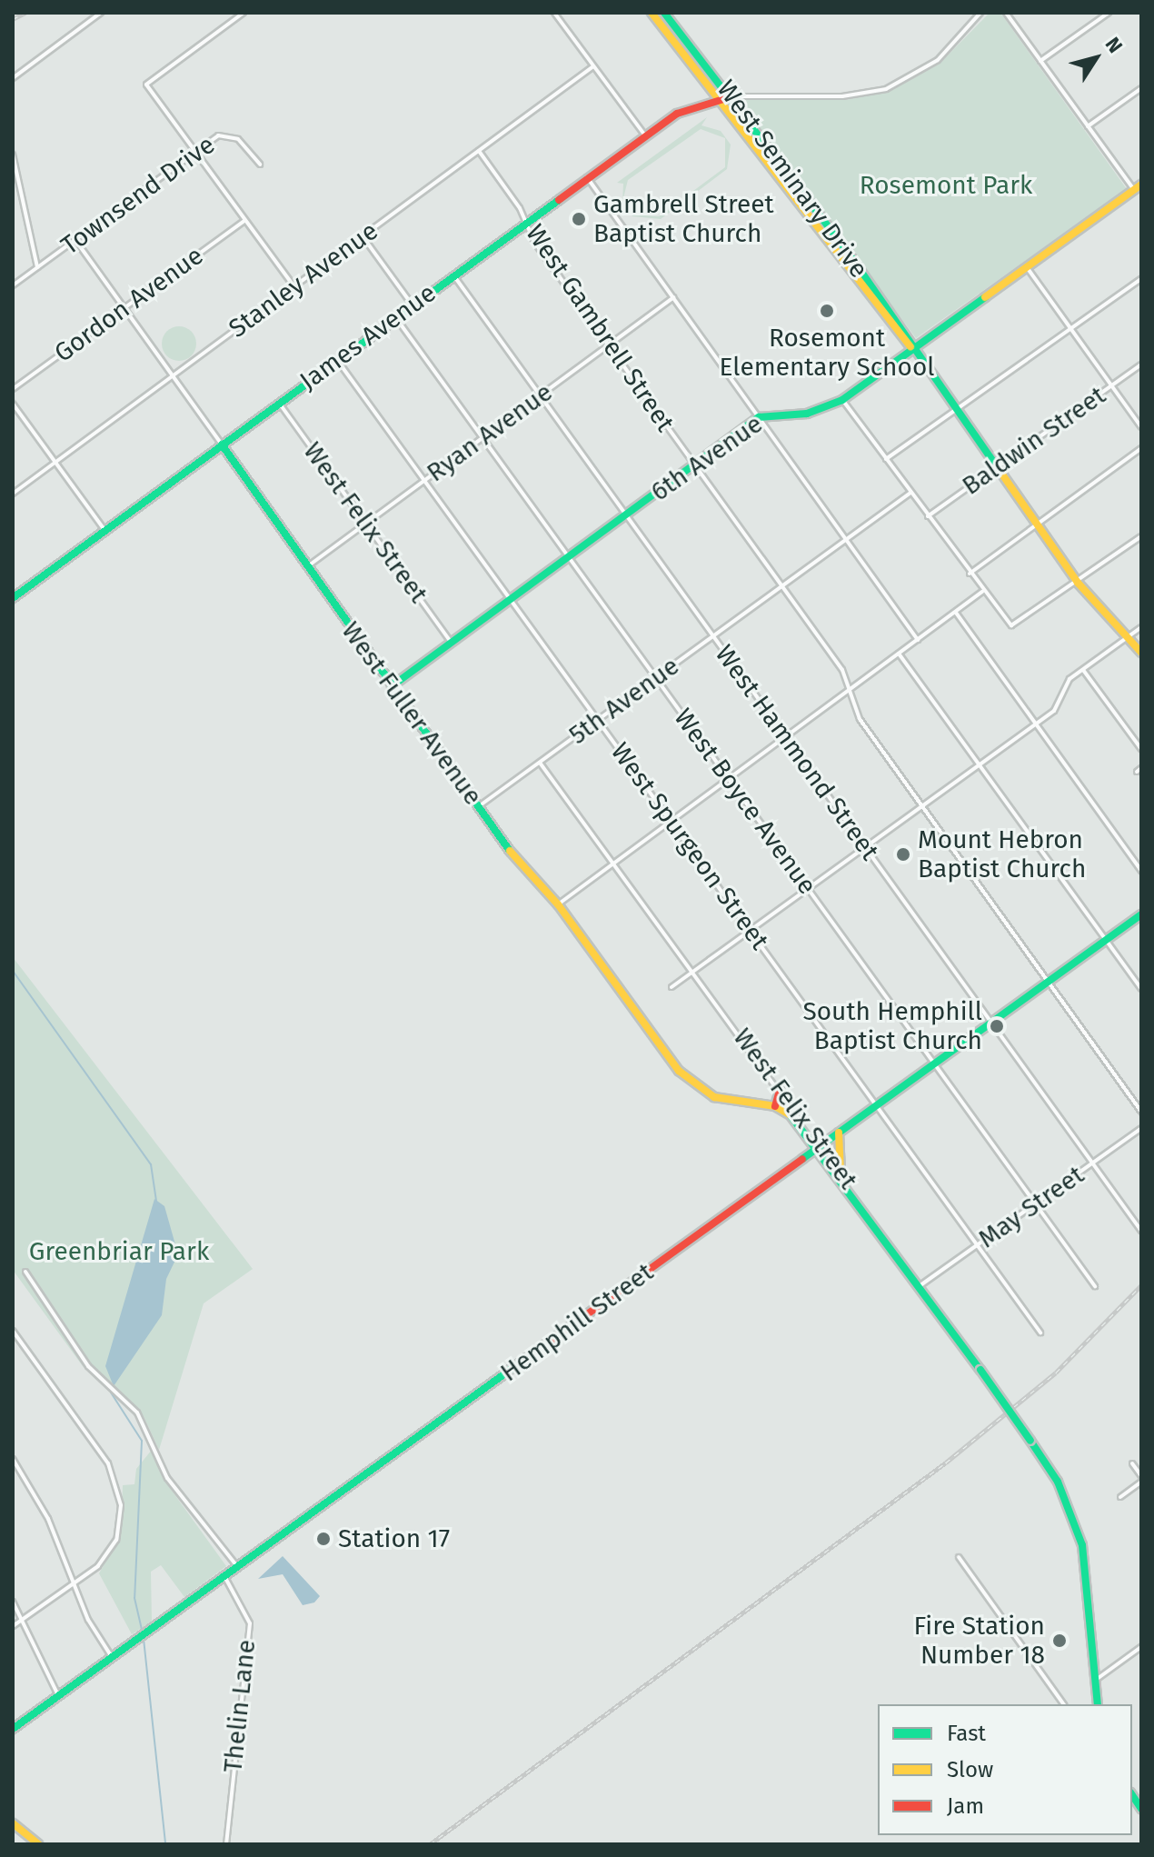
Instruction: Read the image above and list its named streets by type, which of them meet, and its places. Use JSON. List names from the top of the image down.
{
  "streets": {
    "main road": [
      "West Seminary Drive",
      "James Avenue",
      "6th Avenue",
      "West Felix Street",
      "West Fuller Avenue",
      "Hemphill Street"
    ],
    "street": [
      "Townsend Drive",
      "Stanley Avenue",
      "Gordon Avenue",
      "West Gambrell Street",
      "Ryan Avenue",
      "Baldwin Street",
      "5th Avenue",
      "West Hammond Street",
      "West Boyce Avenue",
      "West Spurgeon Street",
      "May Street",
      "Thelin Lane"
    ]
  },
  "crossings": [
    ["West Seminary Drive", "James Avenue"],
    ["West Seminary Drive", "Baldwin Street"],
    ["West Seminary Drive", "6th Avenue"],
    ["Townsend Drive", "West Fuller Avenue"],
    ["Stanley Avenue", "West Gambrell Street"],
    ["Stanley Avenue", "West Fuller Avenue"],
    ["Gordon Avenue", "West Fuller Avenue"],
    ["West Gambrell Street", "James Avenue"],
    ["West Gambrell Street", "Ryan Avenue"],
    ["West Gambrell Street", "6th Avenue"],
    ["West Gambrell Street", "5th Avenue"],
    ["West Gambrell Street", "Hemphill Street"],
    ["James Avenue", "West Felix Street"],
    ["James Avenue", "West Fuller Avenue"],
    ["James Avenue", "West Hammond Street"],
    ["James Avenue", "West Boyce Avenue"],
    ["James Avenue", "West Spurgeon Street"],
    ["Ryan Avenue", "West Felix Street"],
    ["Ryan Avenue", "West Fuller Avenue"],
    ["Ryan Avenue", "West Hammond Street"],
    ["Ryan Avenue", "West Boyce Avenue"],
    ["Ryan Avenue", "West Spurgeon Street"],
    ["6th Avenue", "West Felix Street"],
    ["6th Avenue", "West Fuller Avenue"],
    ["6th Avenue", "West Hammond Street"],
    ["6th Avenue", "West Boyce Avenue"],
    ["6th Avenue", "West Spurgeon Street"],
    ["West Felix Street", "5th Avenue"],
    ["West Felix Street", "West Fuller Avenue"],
    ["West Felix Street", "May Street"],
    ["West Felix Street", "Hemphill Street"],
    ["5th Avenue", "West Fuller Avenue"],
    ["5th Avenue", "West Hammond Street"],
    ["5th Avenue", "West Boyce Avenue"],
    ["5th Avenue", "West Spurgeon Street"],
    ["West Hammond Street", "May Street"],
    ["West Hammond Street", "Hemphill Street"],
    ["West Boyce Avenue", "May Street"],
    ["West Boyce Avenue", "Hemphill Street"],
    ["West Spurgeon Street", "May Street"],
    ["West Spurgeon Street", "Hemphill Street"],
    ["Hemphill Street", "Thelin Lane"]
  ],
  "parks": ["Rosemont Park", "Greenbriar Park"],
  "places": [
    "Gambrell Street Baptist Church",
    "Rosemont Elementary School",
    "Mount Hebron Baptist Church",
    "South Hemphill Baptist Church",
    "Station 17",
    "Fire Station Number 18"
  ],
  "legend": ["Fast", "Slow", "Jam"],
  "north": "top right"
}
